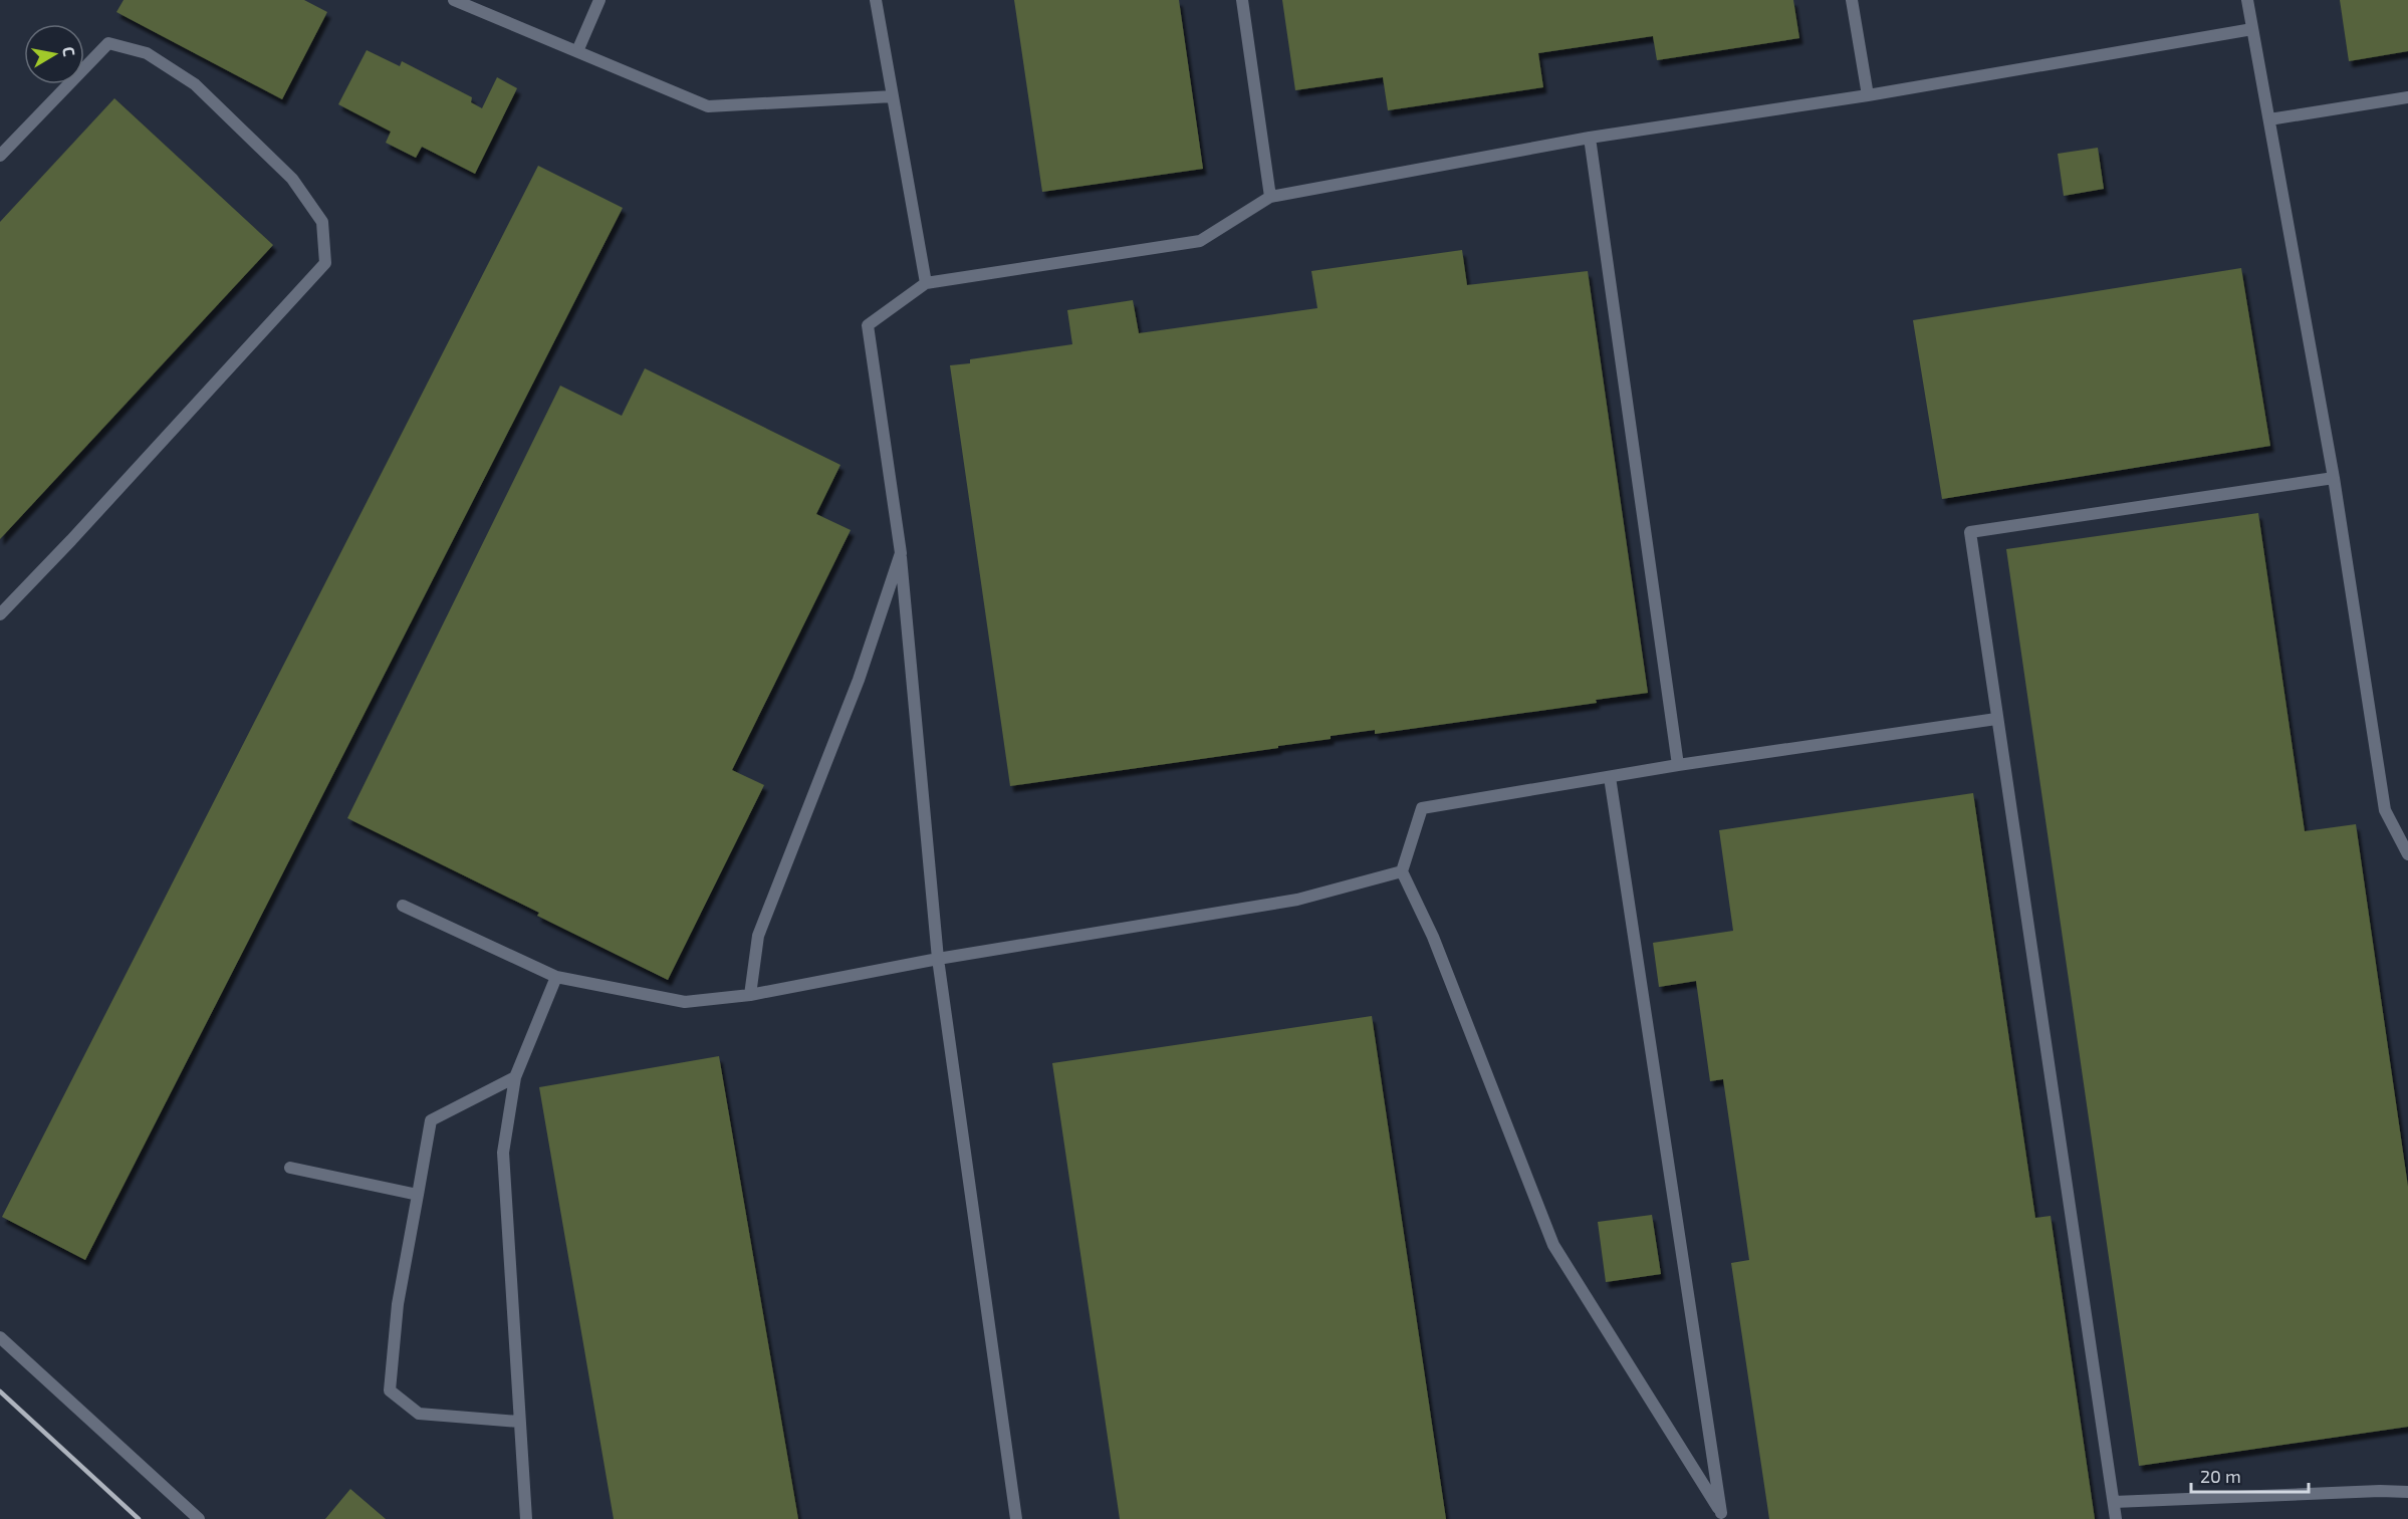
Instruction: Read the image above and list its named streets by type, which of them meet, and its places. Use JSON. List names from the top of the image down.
{
  "scale_bar": "20 m",
  "north": "right"
}
